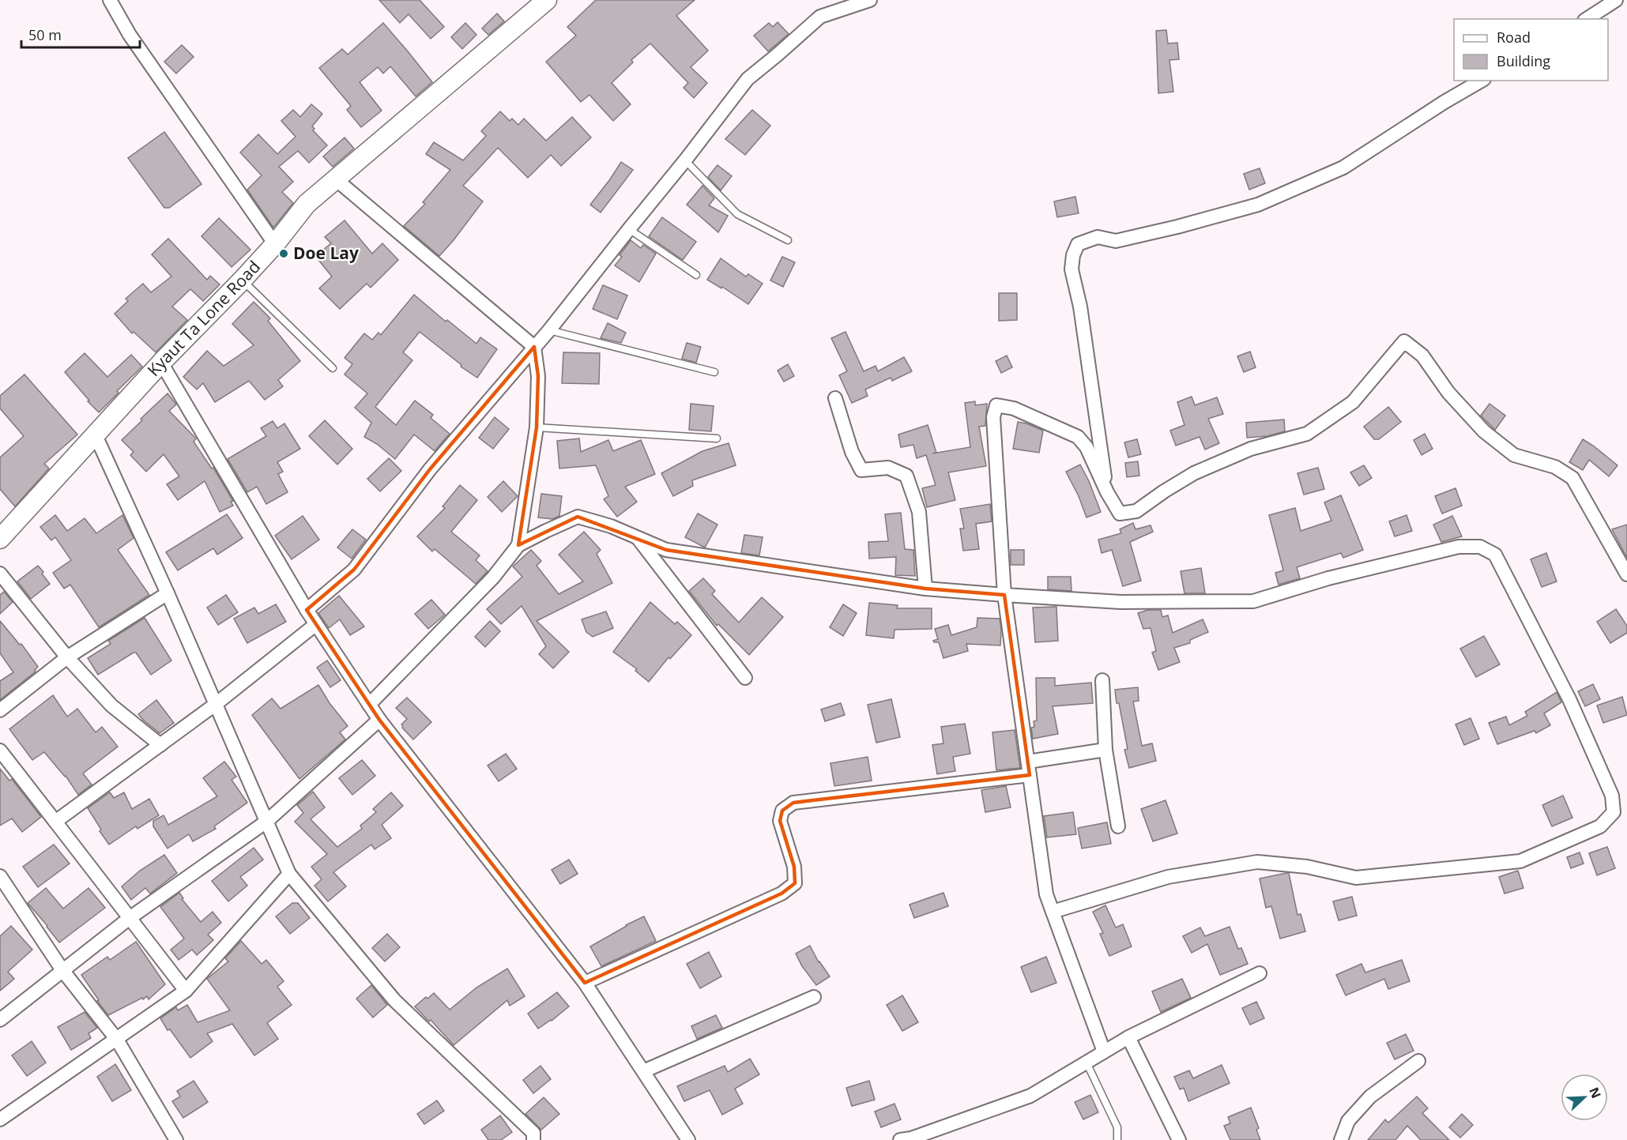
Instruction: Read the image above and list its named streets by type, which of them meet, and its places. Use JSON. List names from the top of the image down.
{
  "streets": {
    "main road": ["Kyaut Ta Lone Road"]
  },
  "places": ["Doe Lay"],
  "legend": ["Road", "Building"],
  "scale_bar": "50 m",
  "north": "top right"
}
